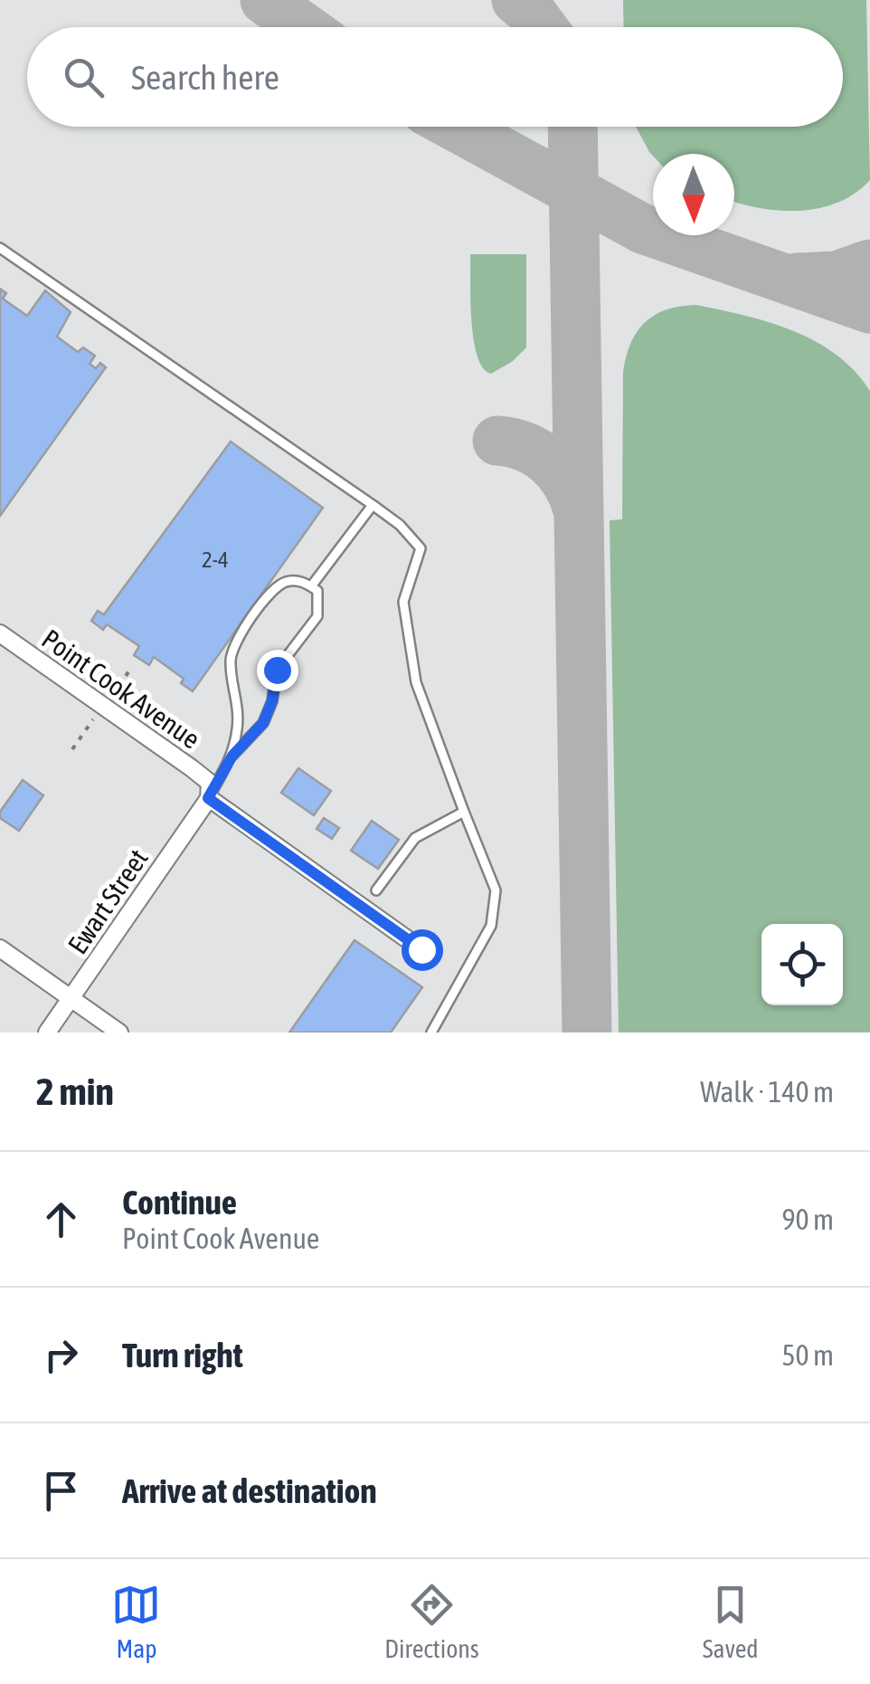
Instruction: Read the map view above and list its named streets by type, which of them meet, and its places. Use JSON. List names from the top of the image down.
{
  "streets": {
    "street": ["Point Cook Avenue", "Ewart Street"]
  },
  "crossings": [
    ["Point Cook Avenue", "Ewart Street"]
  ],
  "house_numbers": ["2-4"],
  "north": "bottom",
  "page": {
    "search": "Search here",
    "heading": ["2 min", "Walk · 140 m"],
    "list": [
      ["Continue", "Point Cook Avenue", "90 m"],
      ["Turn right", "50 m"],
      "Arrive at destination"
    ],
    "nav": ["Map", "Directions", "Saved"]
  }
}
